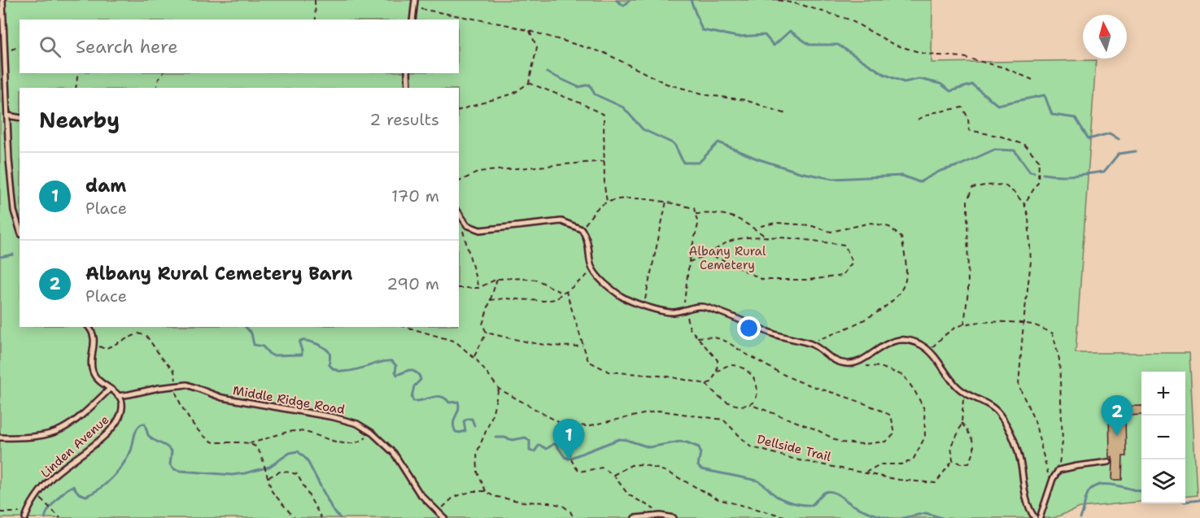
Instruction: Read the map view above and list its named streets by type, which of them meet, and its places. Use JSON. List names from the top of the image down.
{
  "streets": {
    "lane": ["Middle Ridge Road", "Linden Avenue"],
    "path": ["Dellside Trail"]
  },
  "crossings": [
    ["Middle Ridge Road", "Linden Avenue"]
  ],
  "parks": ["Albany Rural Cemetery"],
  "north": "top",
  "page": {
    "search": "Search here",
    "heading": ["Nearby", "2 results"],
    "list": [
      {
        "mark": "1",
        "name": "dam",
        "note": "Place",
        "value": "170 m"
      },
      {
        "mark": "2",
        "name": "Albany Rural Cemetery Barn",
        "note": "Place",
        "value": "290 m"
      }
    ],
    "map_buttons": ["+", "−"],
    "pins": ["2", "1"]
  }
}
